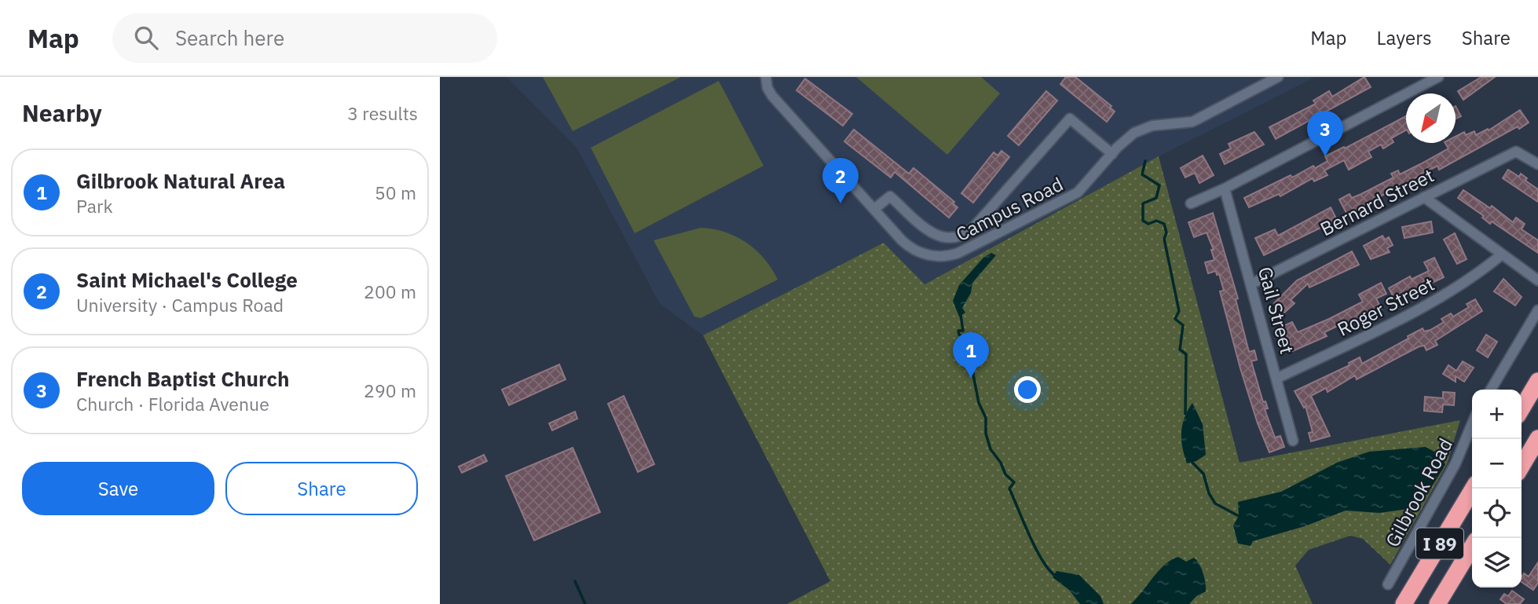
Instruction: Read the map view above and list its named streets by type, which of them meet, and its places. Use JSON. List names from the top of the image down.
{
  "streets": {
    "highway": ["I 89"],
    "street": [
      "Bernard Street",
      "Campus Road",
      "Roger Street",
      "Gail Street",
      "Gilbrook Road"
    ]
  },
  "crossings": [
    ["Bernard Street", "Gail Street"],
    ["Roger Street", "Gail Street"]
  ],
  "north": "bottom left",
  "page": {
    "header": "Map",
    "search": "Search here",
    "nav": ["Map", "Layers", "Share"],
    "heading": ["Nearby", "3 results"],
    "pins": ["3", "2", "1"],
    "list": [
      {
        "mark": "1",
        "name": "Gilbrook Natural Area",
        "note": "Park",
        "value": "50 m"
      },
      {
        "mark": "2",
        "name": "Saint Michael's College",
        "note": "University · Campus Road",
        "value": "200 m"
      },
      {
        "mark": "3",
        "name": "French Baptist Church",
        "note": "Church · Florida Avenue",
        "value": "290 m"
      }
    ],
    "map_buttons": ["+", "−"],
    "buttons": ["Save", "Share"]
  }
}
